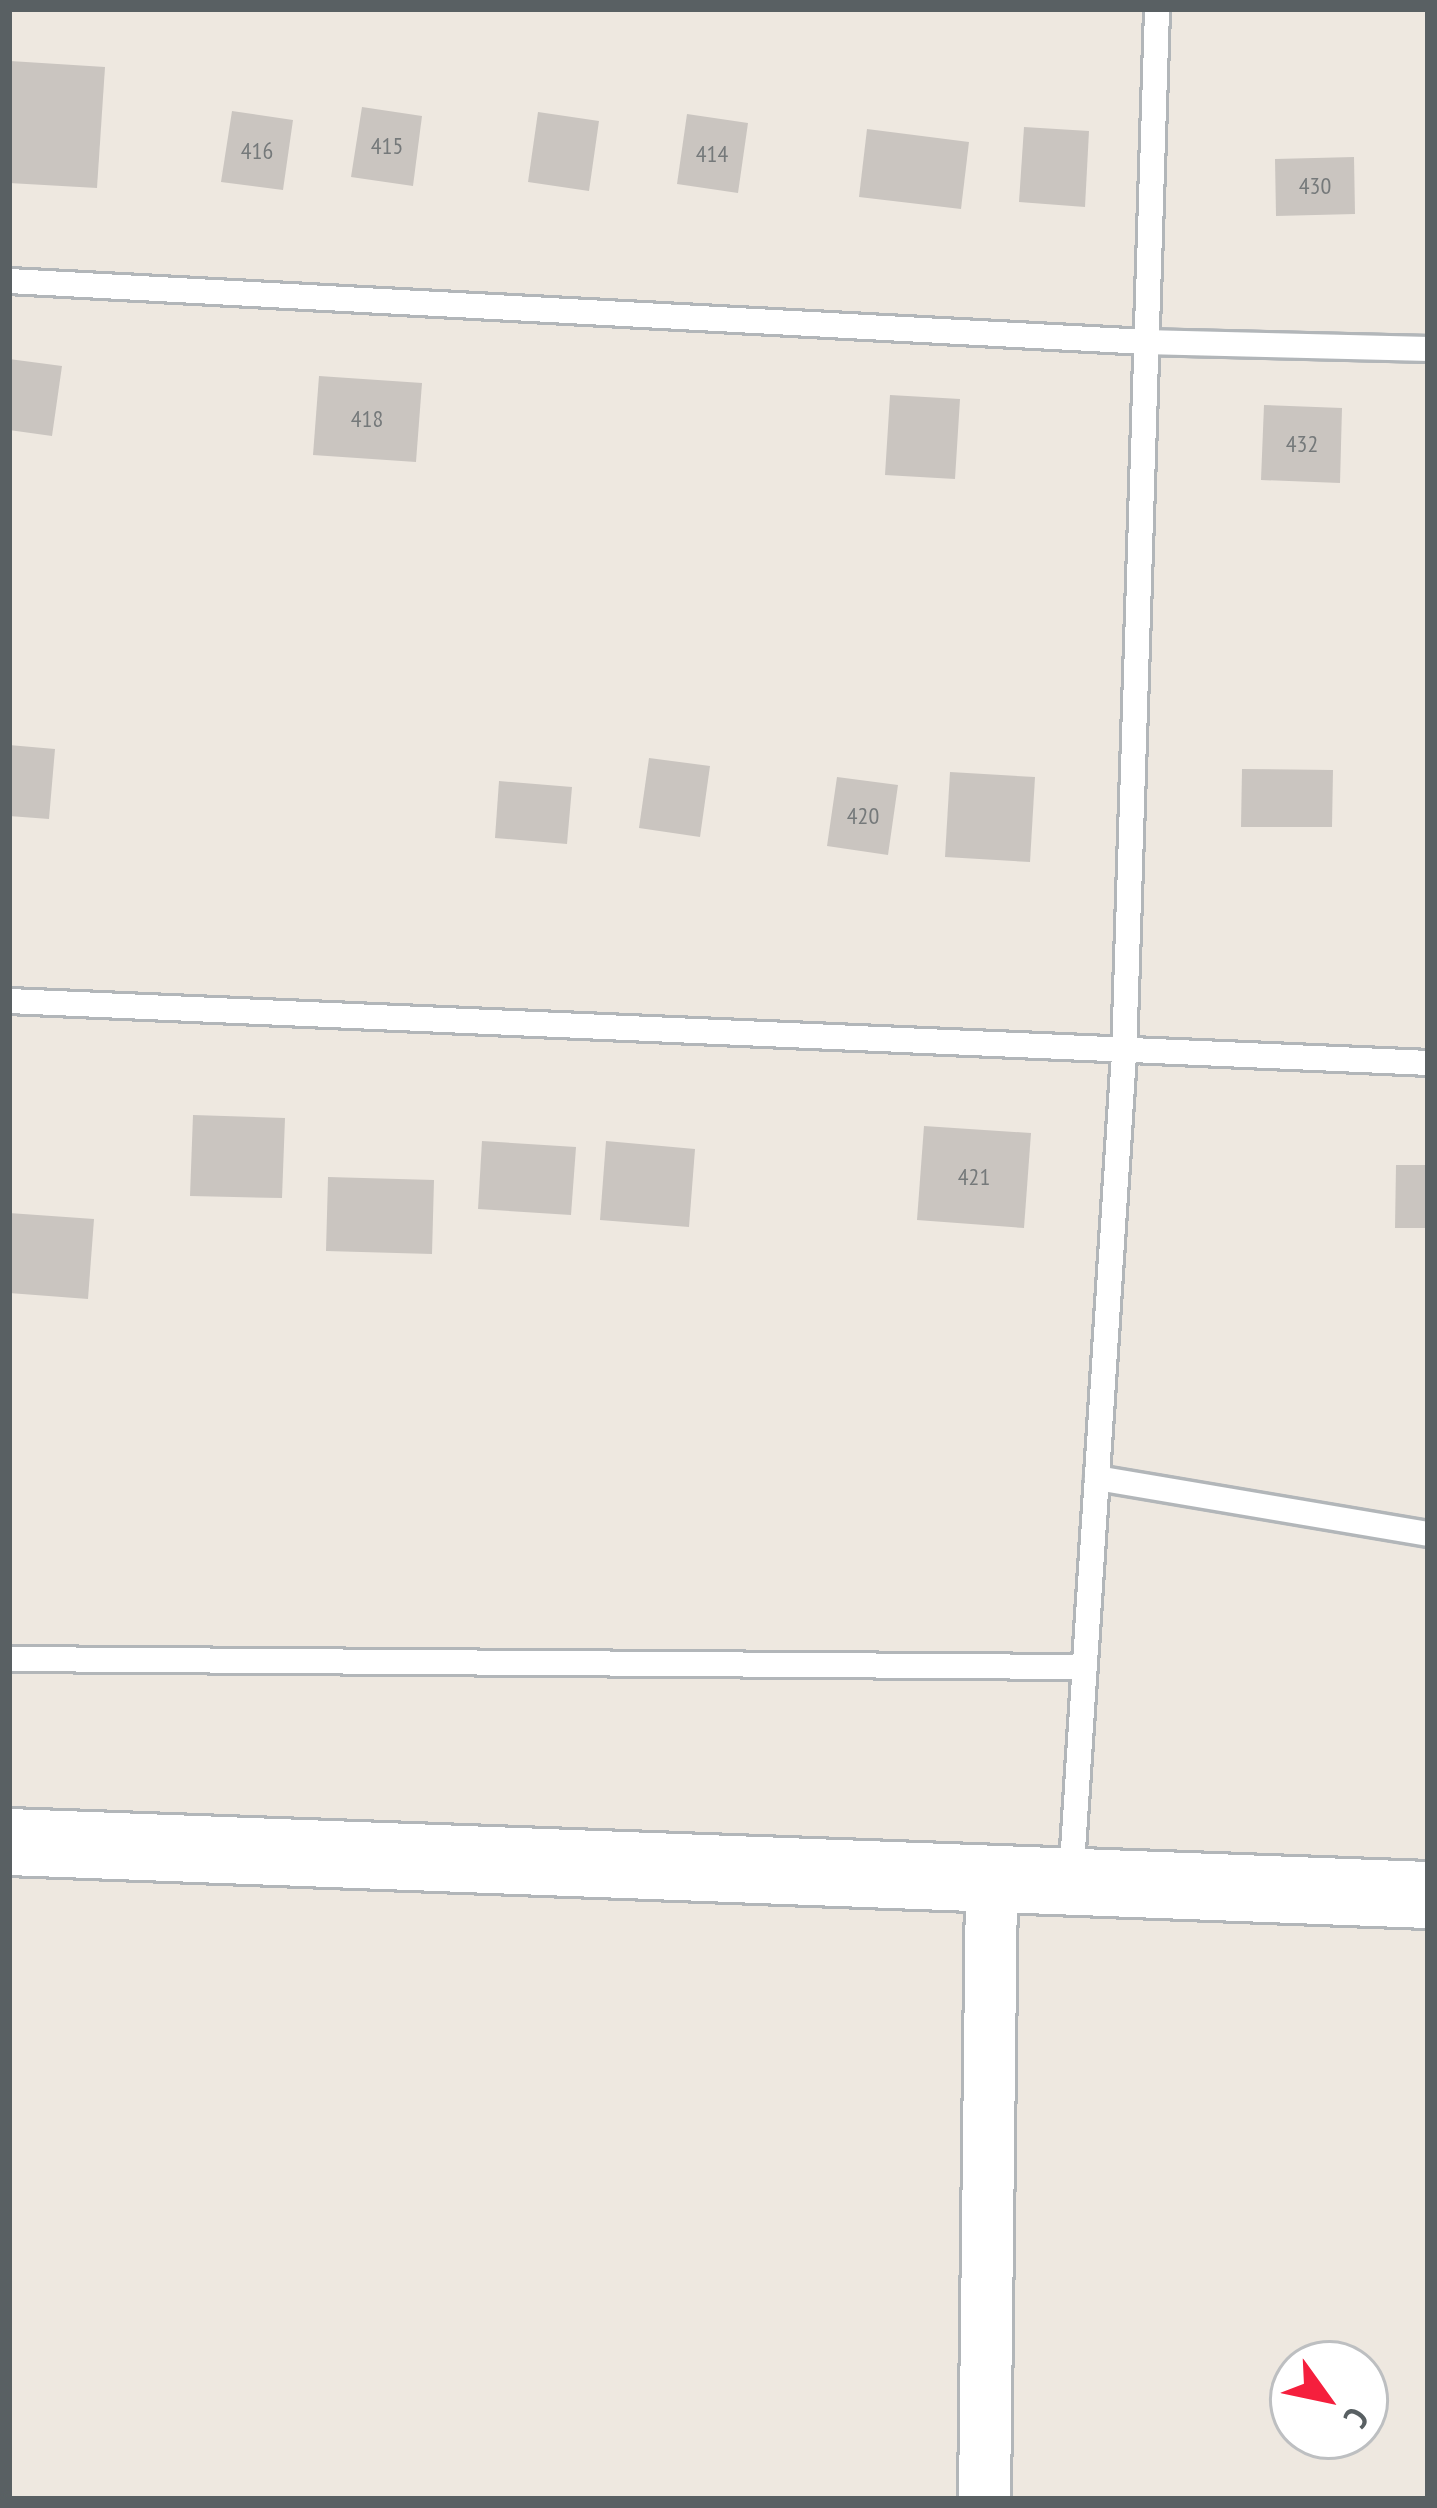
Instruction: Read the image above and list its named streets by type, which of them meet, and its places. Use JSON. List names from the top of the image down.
{
  "house_numbers": [
    "415",
    "416",
    "414",
    "430",
    "418",
    "432",
    "420",
    "421"
  ],
  "north": "bottom right"
}
